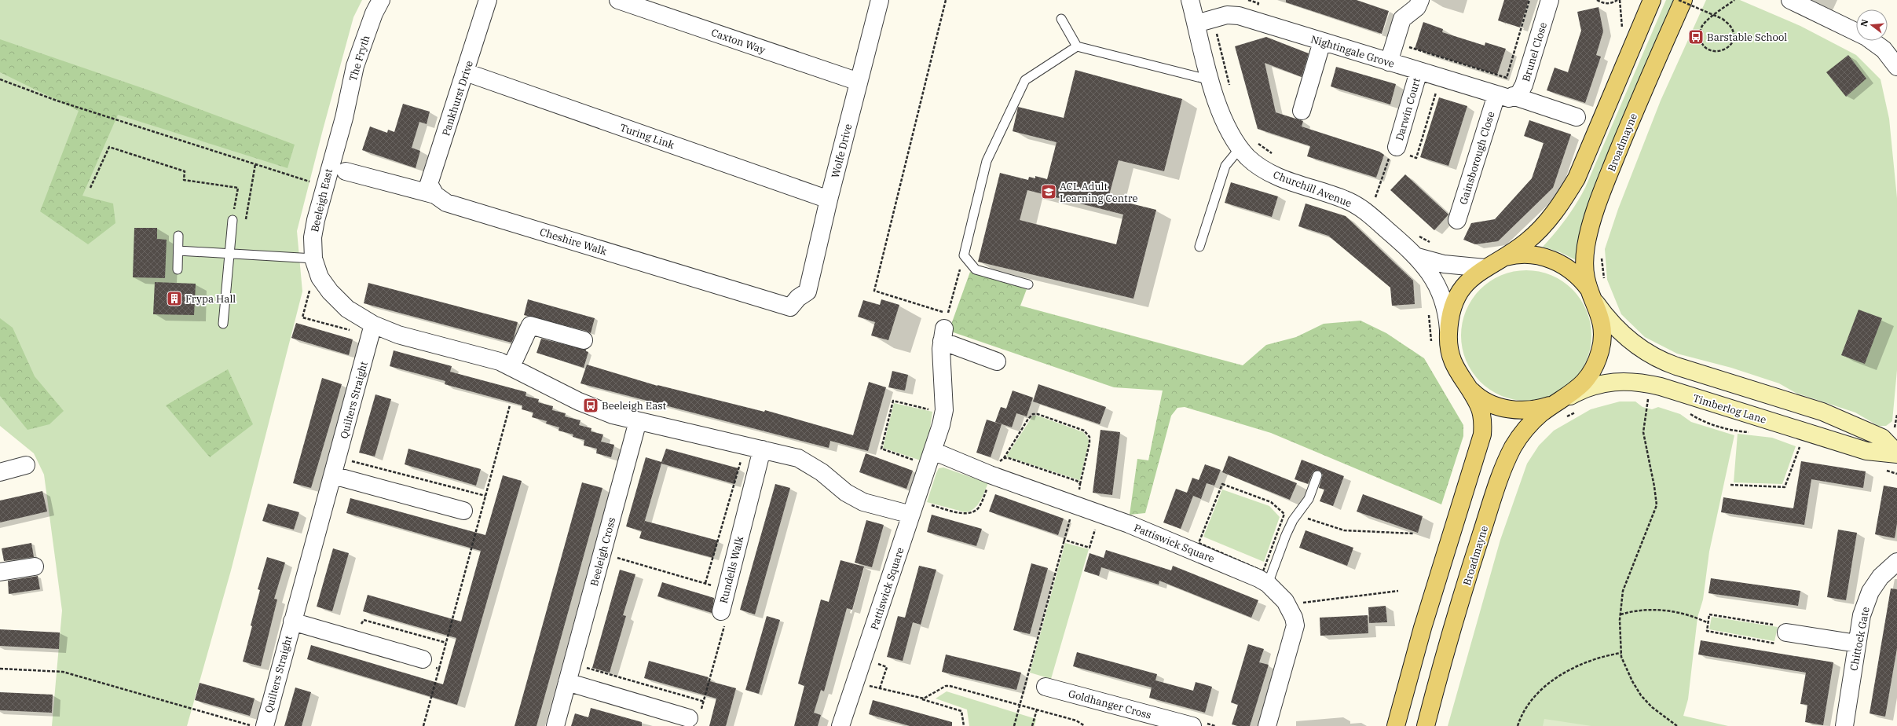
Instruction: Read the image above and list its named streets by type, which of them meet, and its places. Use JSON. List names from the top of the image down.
{
  "streets": {
    "main road": ["Broadmayne", "Timberlog Lane"],
    "street": [
      "Caxton Way",
      "Nightingale Grove",
      "Brunel Close",
      "The Fryth",
      "Pankhurst Drive",
      "Darwin Court",
      "Turing Link",
      "Wolfe Drive",
      "Gainsborough Close",
      "Churchill Avenue",
      "Beeleigh East",
      "Cheshire Walk",
      "Quilters Straight",
      "Pattiswick Square",
      "Beeleigh Cross",
      "Rundells Walk",
      "Chittock Gate",
      "Goldhanger Cross"
    ]
  },
  "crossings": [
    ["Caxton Way", "Wolfe Drive"],
    ["Nightingale Grove", "Brunel Close"],
    ["Nightingale Grove", "Darwin Court"],
    ["Nightingale Grove", "Gainsborough Close"],
    ["Nightingale Grove", "Churchill Avenue"],
    ["Brunel Close", "Gainsborough Close"],
    ["The Fryth", "Beeleigh East"],
    ["Pankhurst Drive", "Turing Link"],
    ["Pankhurst Drive", "Cheshire Walk"],
    ["Turing Link", "Wolfe Drive"],
    ["Broadmayne", "Churchill Avenue"],
    ["Broadmayne", "Timberlog Lane"],
    ["Wolfe Drive", "Cheshire Walk"],
    ["Beeleigh East", "Quilters Straight"],
    ["Beeleigh East", "Pattiswick Square"],
    ["Beeleigh East", "Beeleigh Cross"],
    ["Beeleigh East", "Rundells Walk"]
  ],
  "places": {
    "bus stop": ["Barstable School", "Beeleigh East"],
    "school or university": ["ACL Adult Learning Centre"],
    "building": ["Frypa Hall"]
  },
  "north": "left"
}
